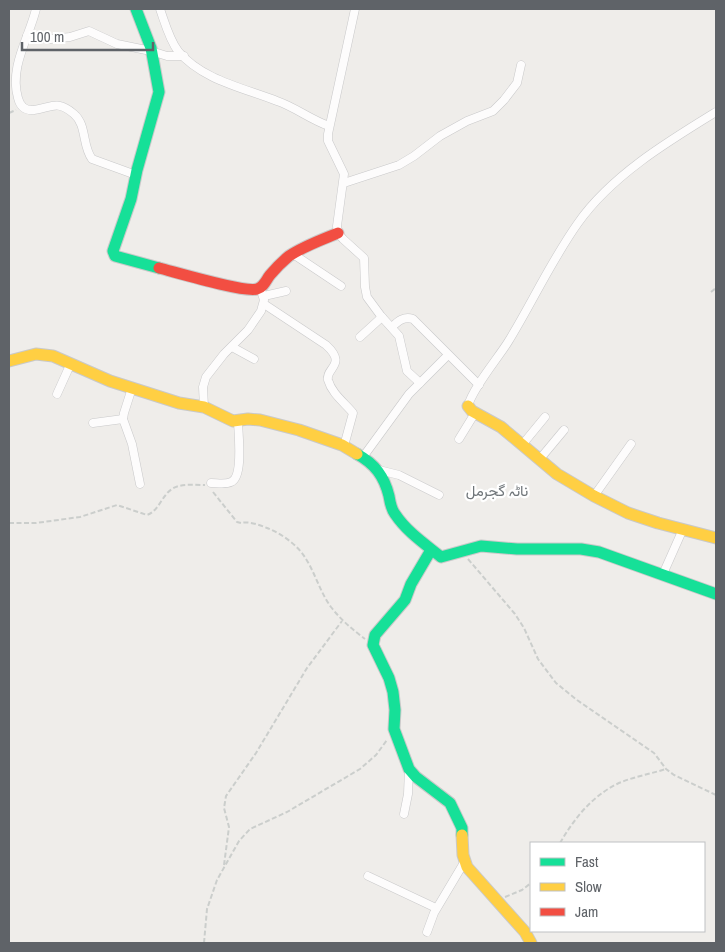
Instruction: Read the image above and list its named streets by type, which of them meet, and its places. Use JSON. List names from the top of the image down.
{
  "districts": ["ناٹہ گجرمل"],
  "legend": ["Fast", "Slow", "Jam"],
  "scale_bar": "100 m"
}
